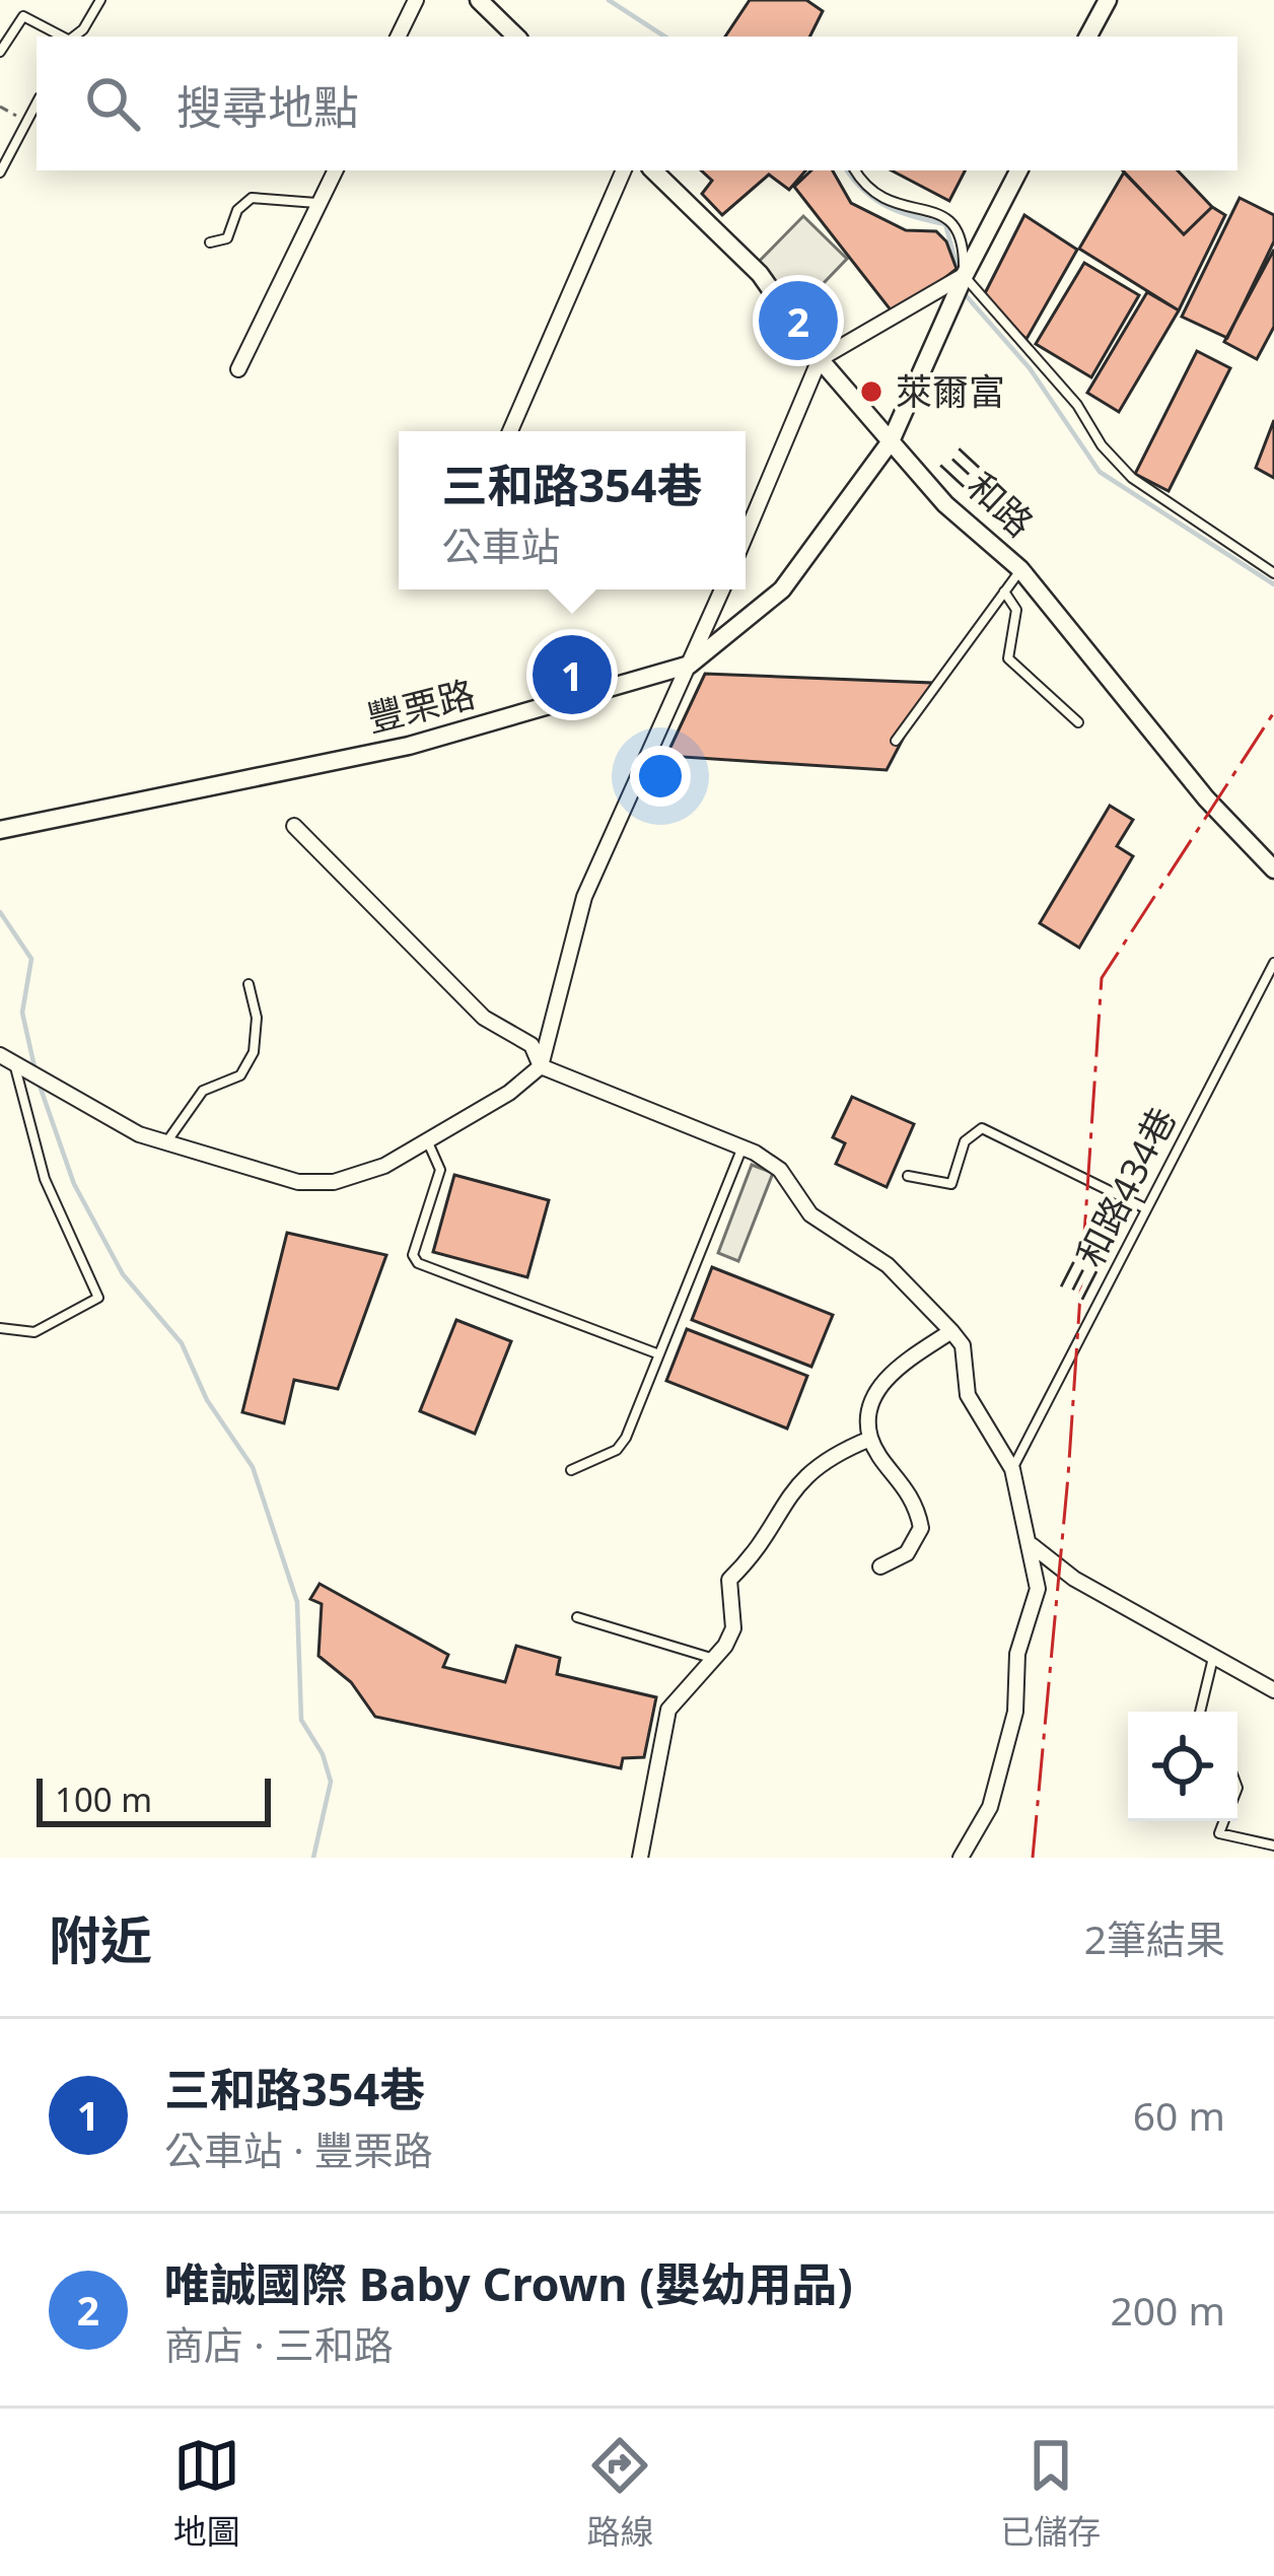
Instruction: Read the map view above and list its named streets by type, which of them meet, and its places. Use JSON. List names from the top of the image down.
{
  "streets": {
    "street": ["三和路", "豐栗路"],
    "lane": ["三和路434巷"]
  },
  "crossings": [
    ["三和路", "豐栗路"]
  ],
  "places": ["萊爾富"],
  "scale_bar": "100 m",
  "page": {
    "search": "搜尋地點",
    "pins": ["2", "1"],
    "popup": ["三和路354巷", "公車站"],
    "scale": "100 m",
    "heading": ["附近", "2筆結果"],
    "list": [
      {
        "mark": "1",
        "name": "三和路354巷",
        "note": "公車站 · 豐栗路",
        "value": "60 m"
      },
      {
        "mark": "2",
        "name": "唯誠國際 Baby Crown (嬰幼用品)",
        "note": "商店 · 三和路",
        "value": "200 m"
      }
    ],
    "nav": ["地圖", "路線", "已儲存"]
  }
}
